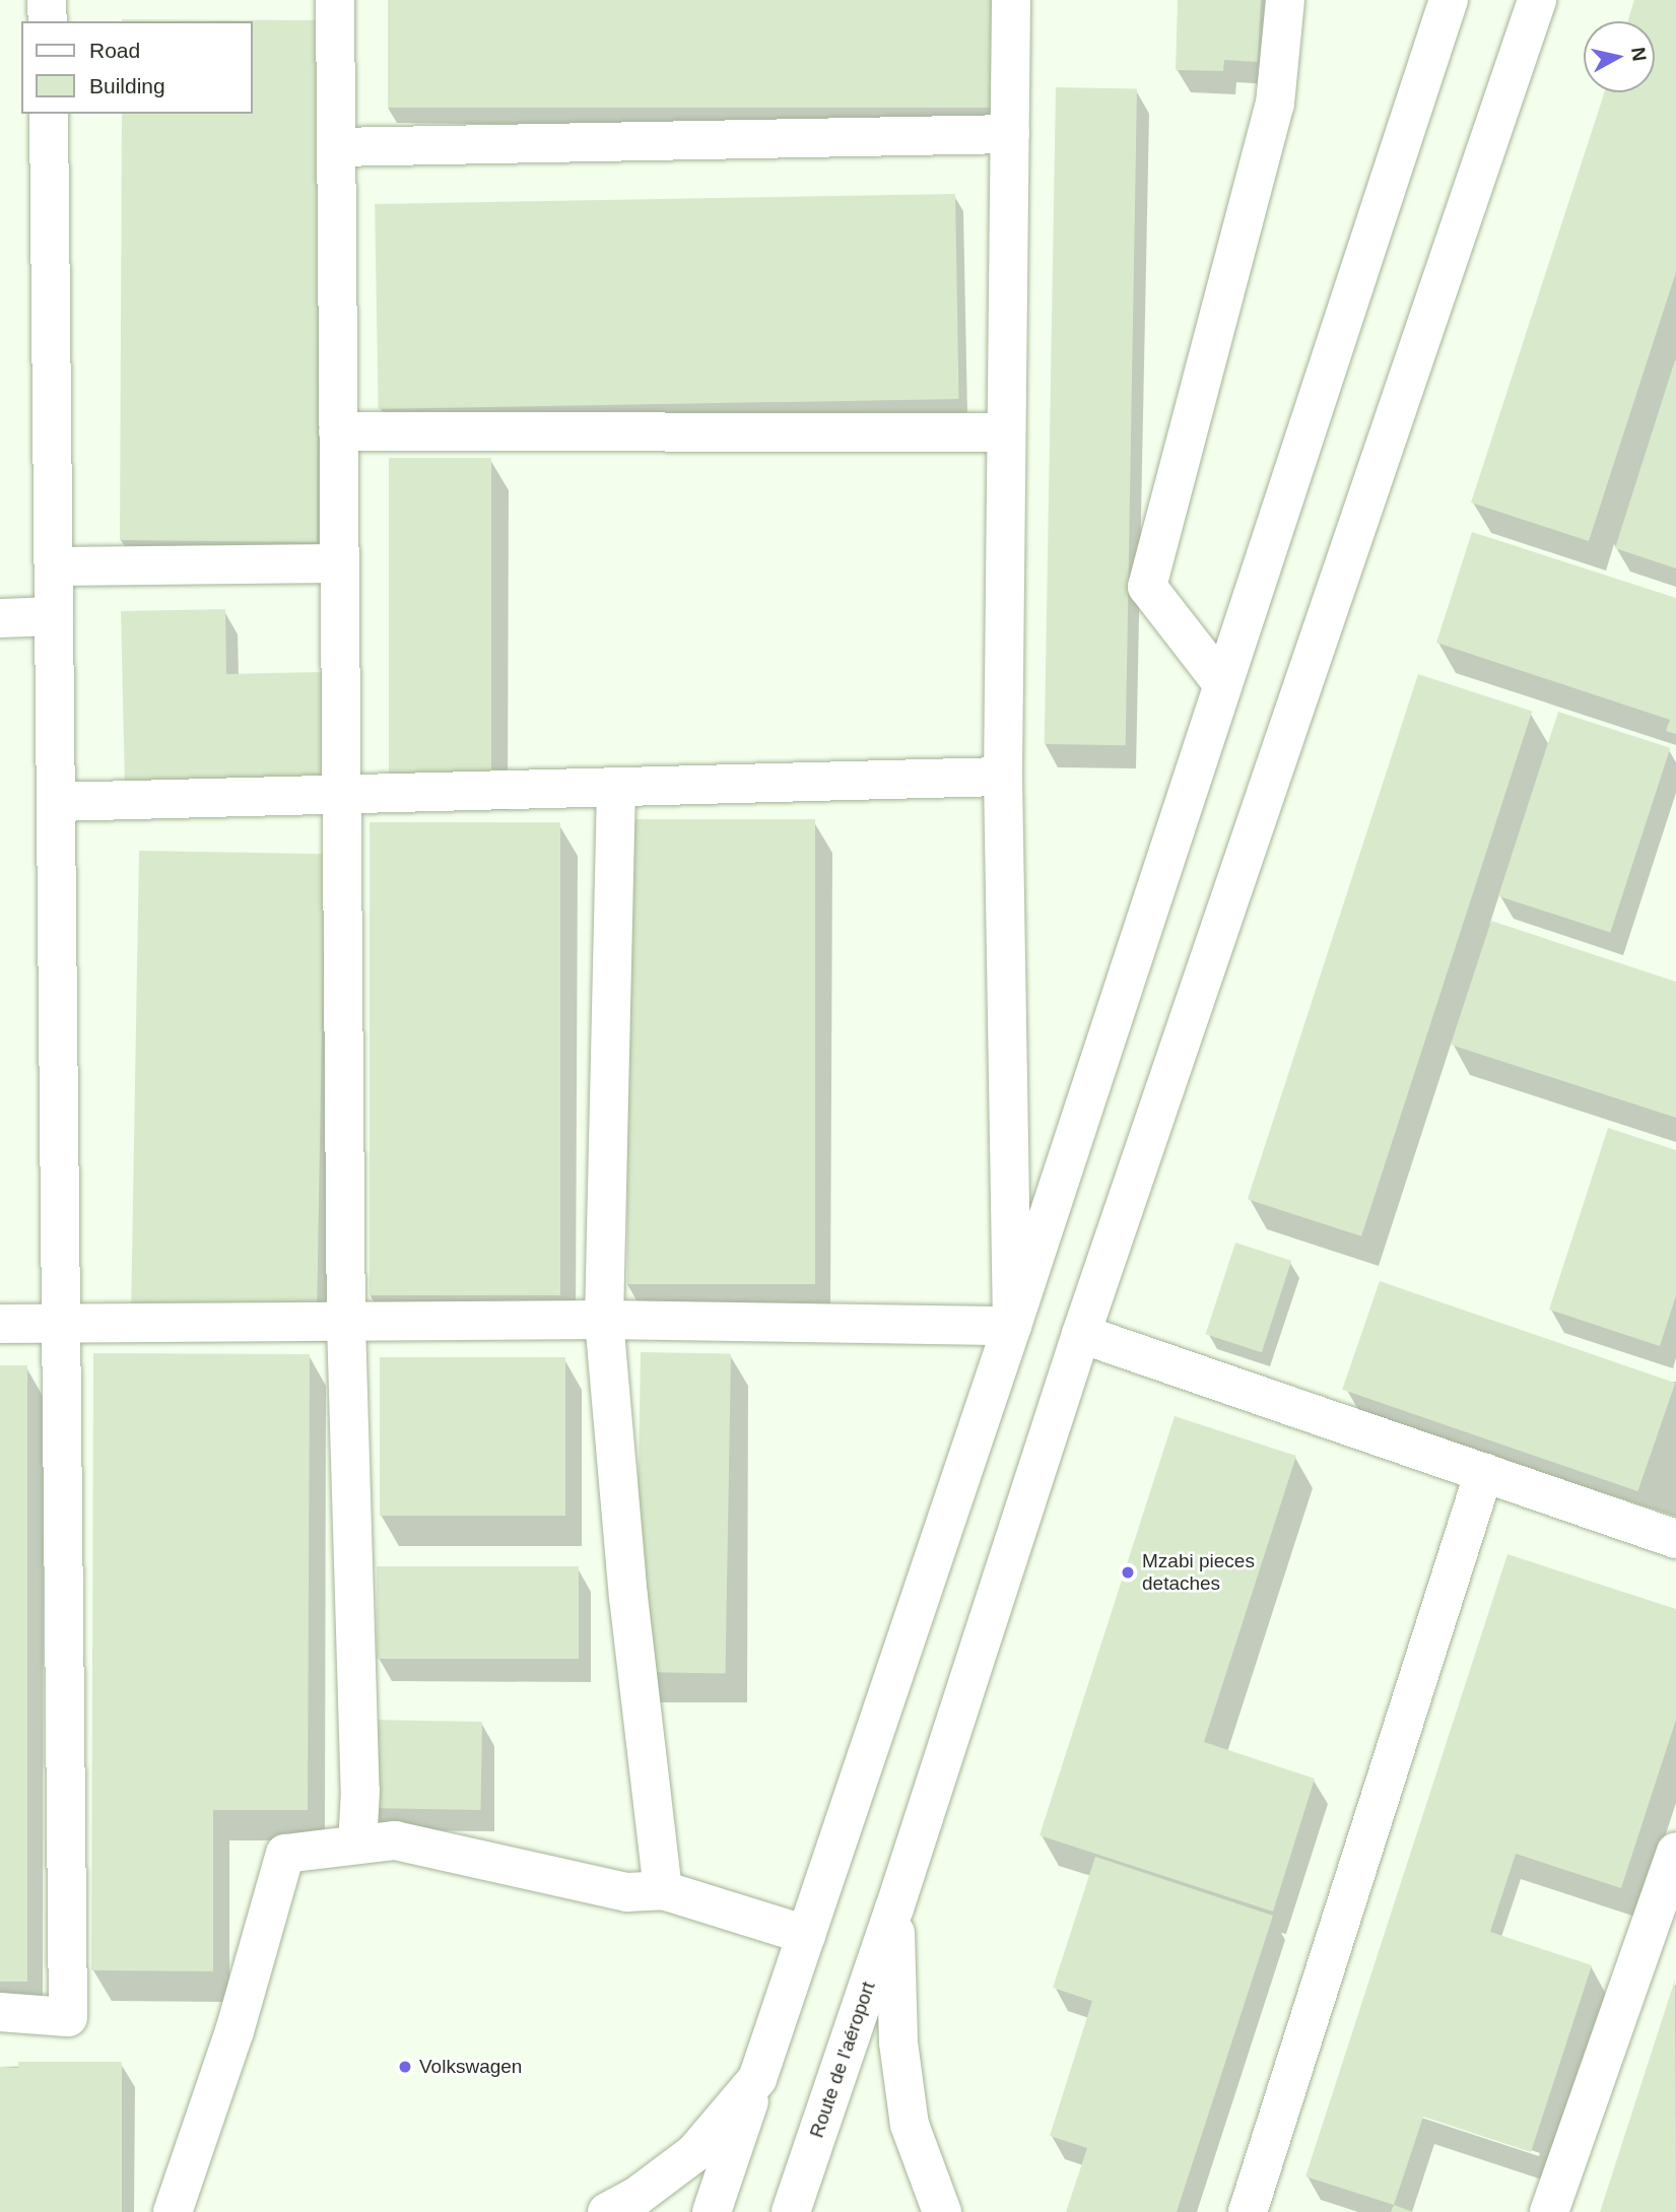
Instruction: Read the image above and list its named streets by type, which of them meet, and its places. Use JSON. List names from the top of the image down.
{
  "streets": {
    "main road": ["Route de l'aéroport"]
  },
  "places": ["Mzabi pieces detaches", "Volkswagen"],
  "legend": ["Road", "Building"],
  "north": "right"
}
